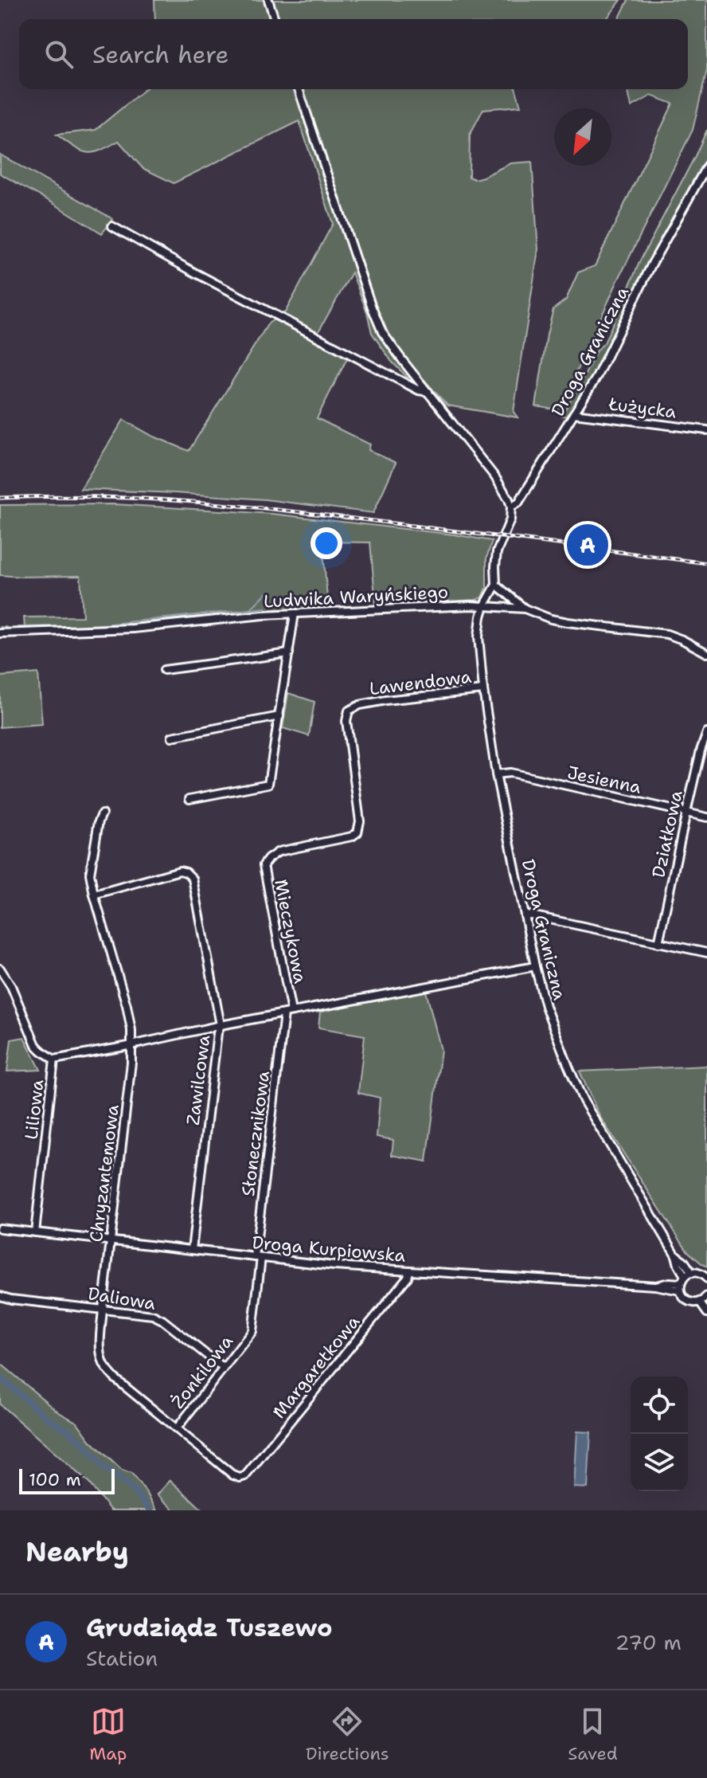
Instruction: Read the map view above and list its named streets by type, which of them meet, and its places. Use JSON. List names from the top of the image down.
{
  "streets": {
    "street": [
      "Droga Graniczna",
      "Łużycka",
      "Ludwika Waryńskiego",
      "Lawendowa",
      "Jesienna",
      "Działkowa",
      "Mieczykowa",
      "Zawilcowa",
      "Liliowa",
      "Słonecznikowa",
      "Chryzantemowa",
      "Droga Kurpiowska",
      "Daliowa",
      "Margaretkowa",
      "Żonkilowa"
    ]
  },
  "crossings": [
    ["Droga Graniczna", "Łużycka"],
    ["Droga Graniczna", "Ludwika Waryńskiego"],
    ["Droga Graniczna", "Lawendowa"],
    ["Droga Graniczna", "Jesienna"],
    ["Lawendowa", "Mieczykowa"],
    ["Jesienna", "Działkowa"],
    ["Mieczykowa", "Słonecznikowa"],
    ["Zawilcowa", "Chryzantemowa"],
    ["Zawilcowa", "Droga Kurpiowska"],
    ["Liliowa", "Droga Kurpiowska"],
    ["Słonecznikowa", "Droga Kurpiowska"],
    ["Słonecznikowa", "Żonkilowa"],
    ["Chryzantemowa", "Droga Kurpiowska"],
    ["Chryzantemowa", "Daliowa"],
    ["Chryzantemowa", "Margaretkowa"],
    ["Chryzantemowa", "Żonkilowa"],
    ["Droga Kurpiowska", "Margaretkowa"],
    ["Droga Kurpiowska", "Żonkilowa"],
    ["Daliowa", "Żonkilowa"]
  ],
  "scale_bar": "100 m",
  "north": "bottom left",
  "page": {
    "search": "Search here",
    "pins": "A",
    "scale": "100 m",
    "heading": "Nearby",
    "list": [
      {
        "mark": "A",
        "name": "Grudziądz Tuszewo",
        "note": "Station",
        "value": "270 m"
      }
    ],
    "nav": ["Map", "Directions", "Saved"]
  }
}
